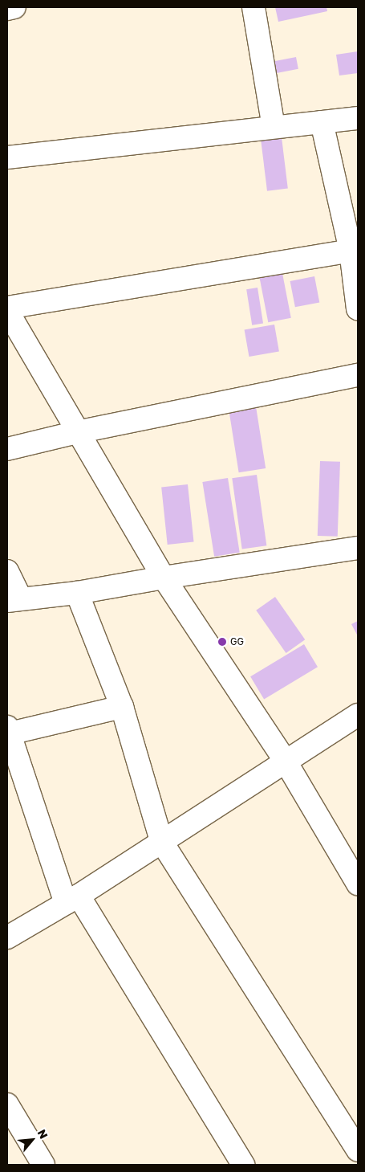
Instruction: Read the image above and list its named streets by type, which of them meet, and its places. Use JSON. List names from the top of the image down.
{
  "places": ["GG"],
  "north": "top right"
}
